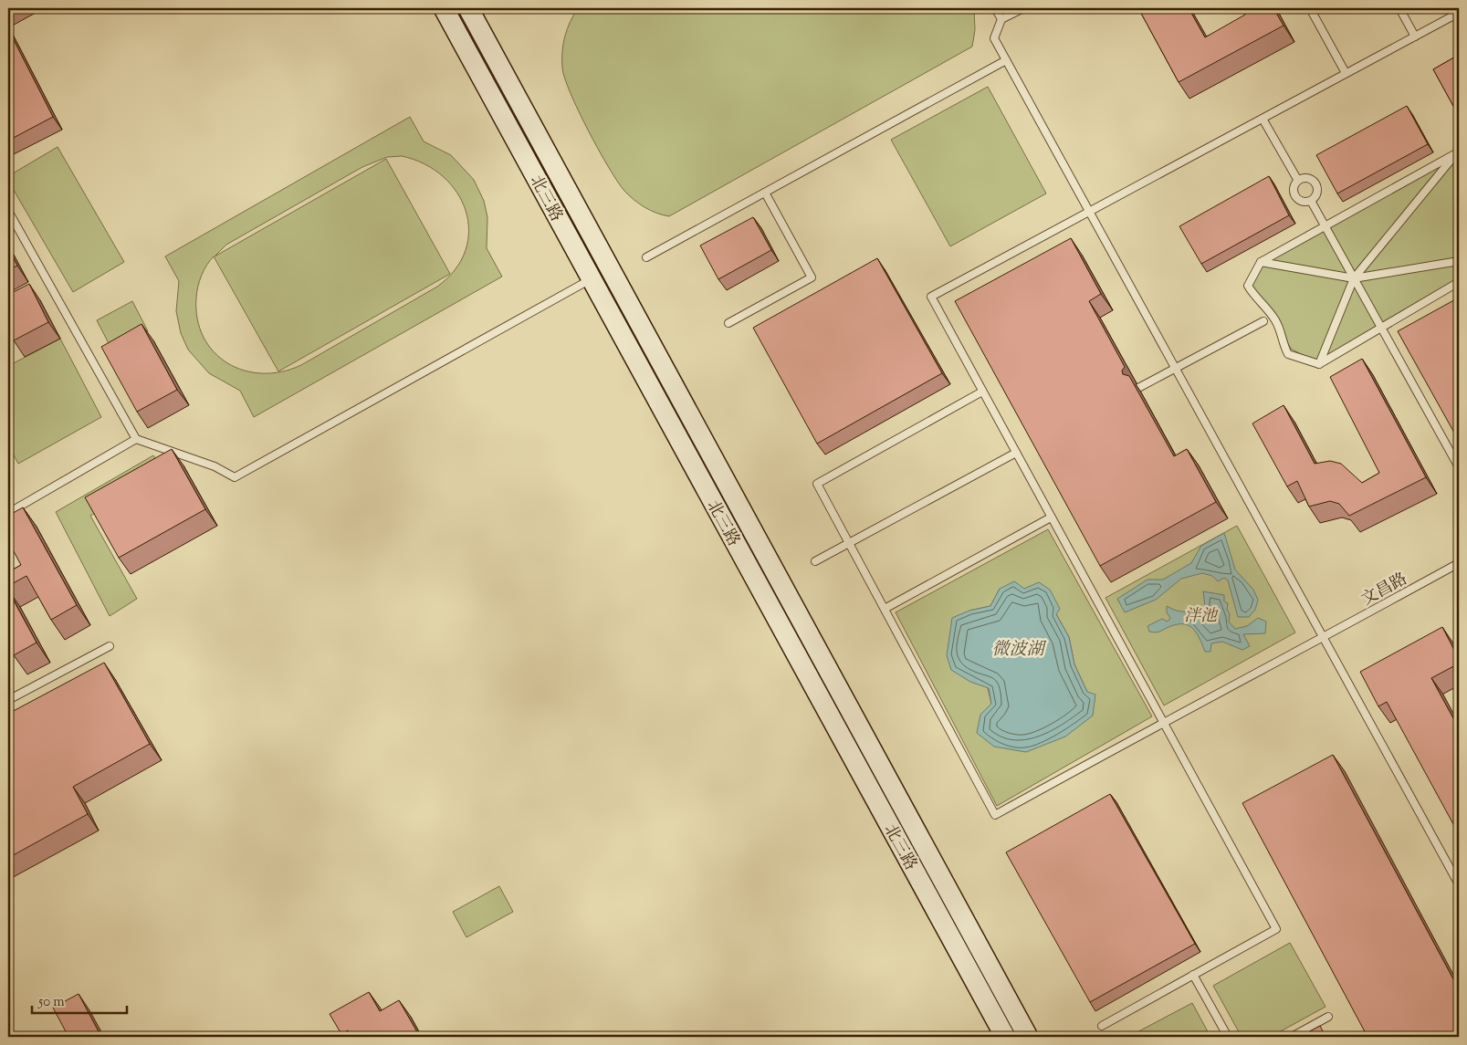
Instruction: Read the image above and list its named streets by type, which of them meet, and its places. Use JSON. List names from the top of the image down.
{
  "streets": {
    "main road": ["北三路"],
    "lane": ["文昌路"]
  },
  "water": ["微波湖"],
  "parks": ["泮池"],
  "scale_bar": "50 m"
}
